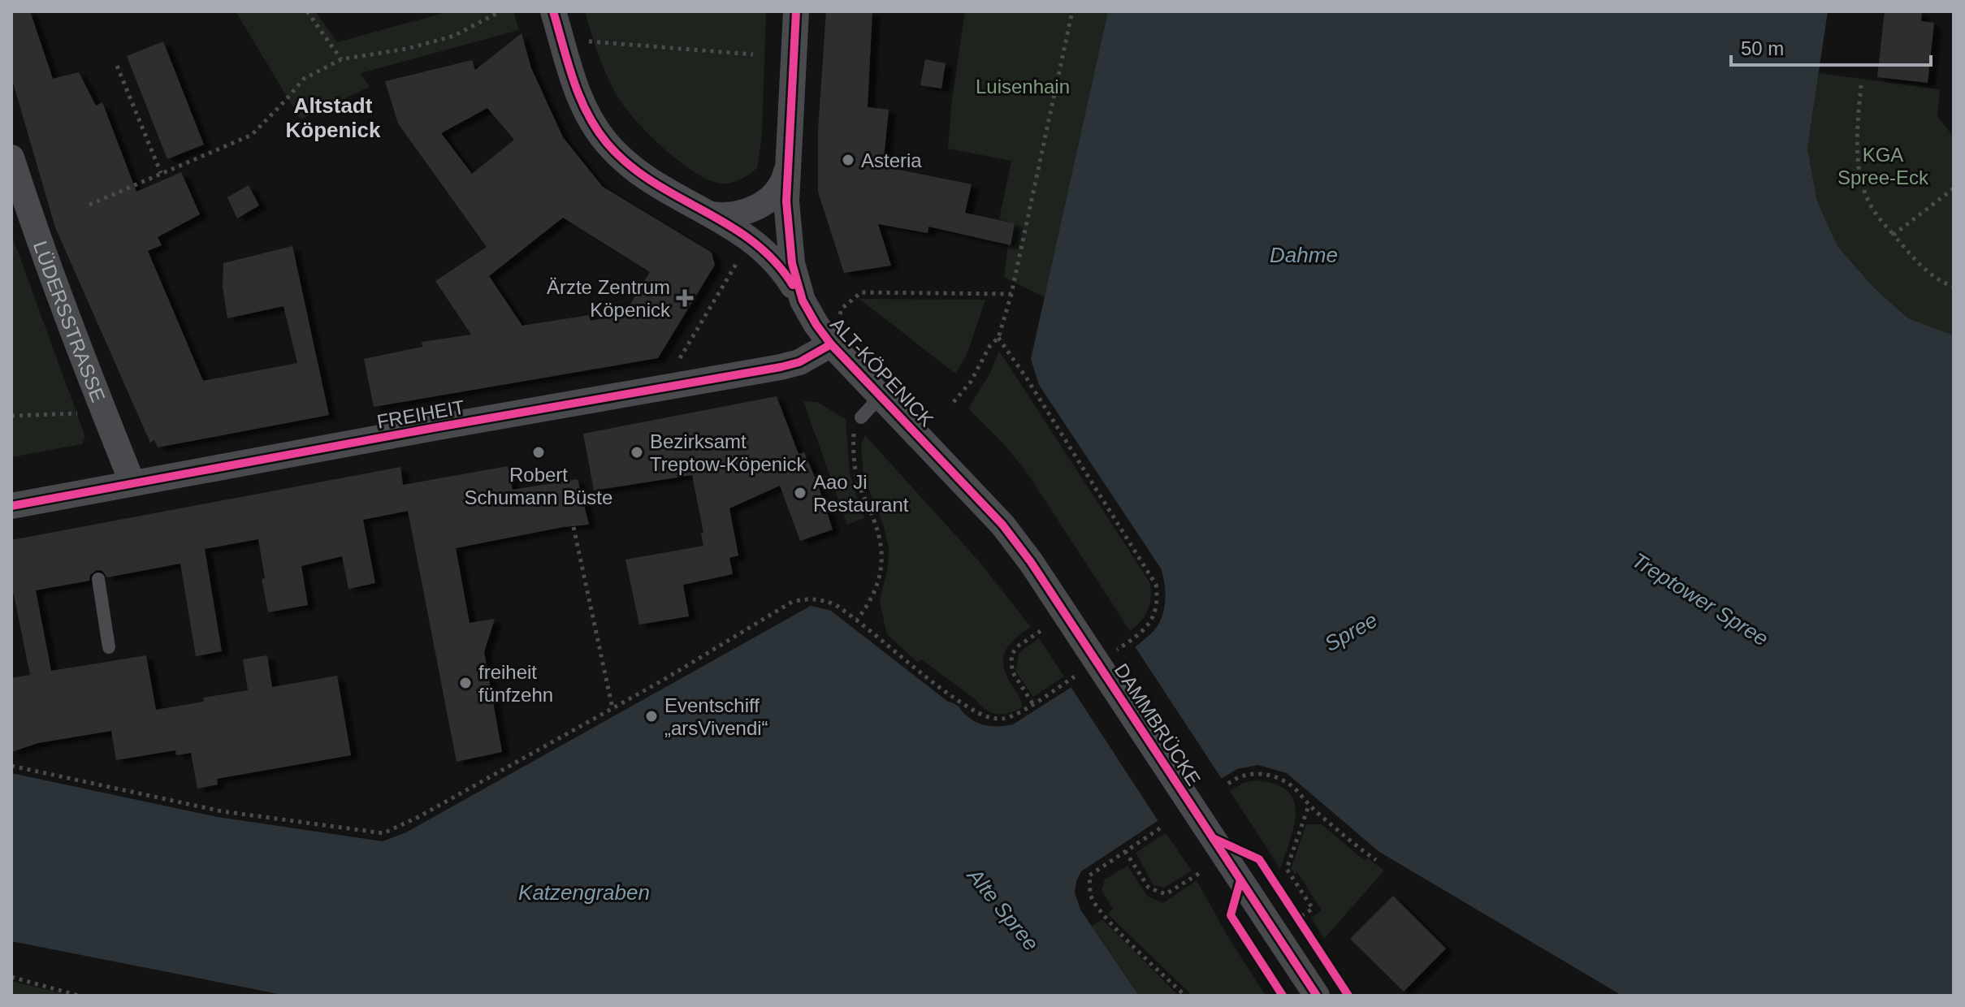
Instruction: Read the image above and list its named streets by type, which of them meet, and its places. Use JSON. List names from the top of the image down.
{
  "streets": {
    "street": [
      "LÜDERSSTRASSE",
      "ALT-KÖPENICK",
      "FREIHEIT",
      "DAMMBRÜCKE"
    ]
  },
  "crossings": [
    ["LÜDERSSTRASSE", "FREIHEIT"],
    ["ALT-KÖPENICK", "FREIHEIT"],
    ["ALT-KÖPENICK", "DAMMBRÜCKE"]
  ],
  "districts": ["Altstadt Köpenick"],
  "water": [
    "Dahme",
    "Treptower Spree",
    "Spree",
    "Katzengraben",
    "Alte Spree"
  ],
  "parks": ["Luisenhain", "KGA Spree-Eck"],
  "places": {
    "other": [
      "Asteria",
      "Robert Schumann Büste",
      "Bezirksamt Treptow-Köpenick",
      "Aao Ji Restaurant",
      "freiheit fünfzehn",
      "Eventschiff „arsVivendi“"
    ],
    "health": ["Ärzte Zentrum Köpenick"]
  },
  "scale_bar": "50 m"
}
